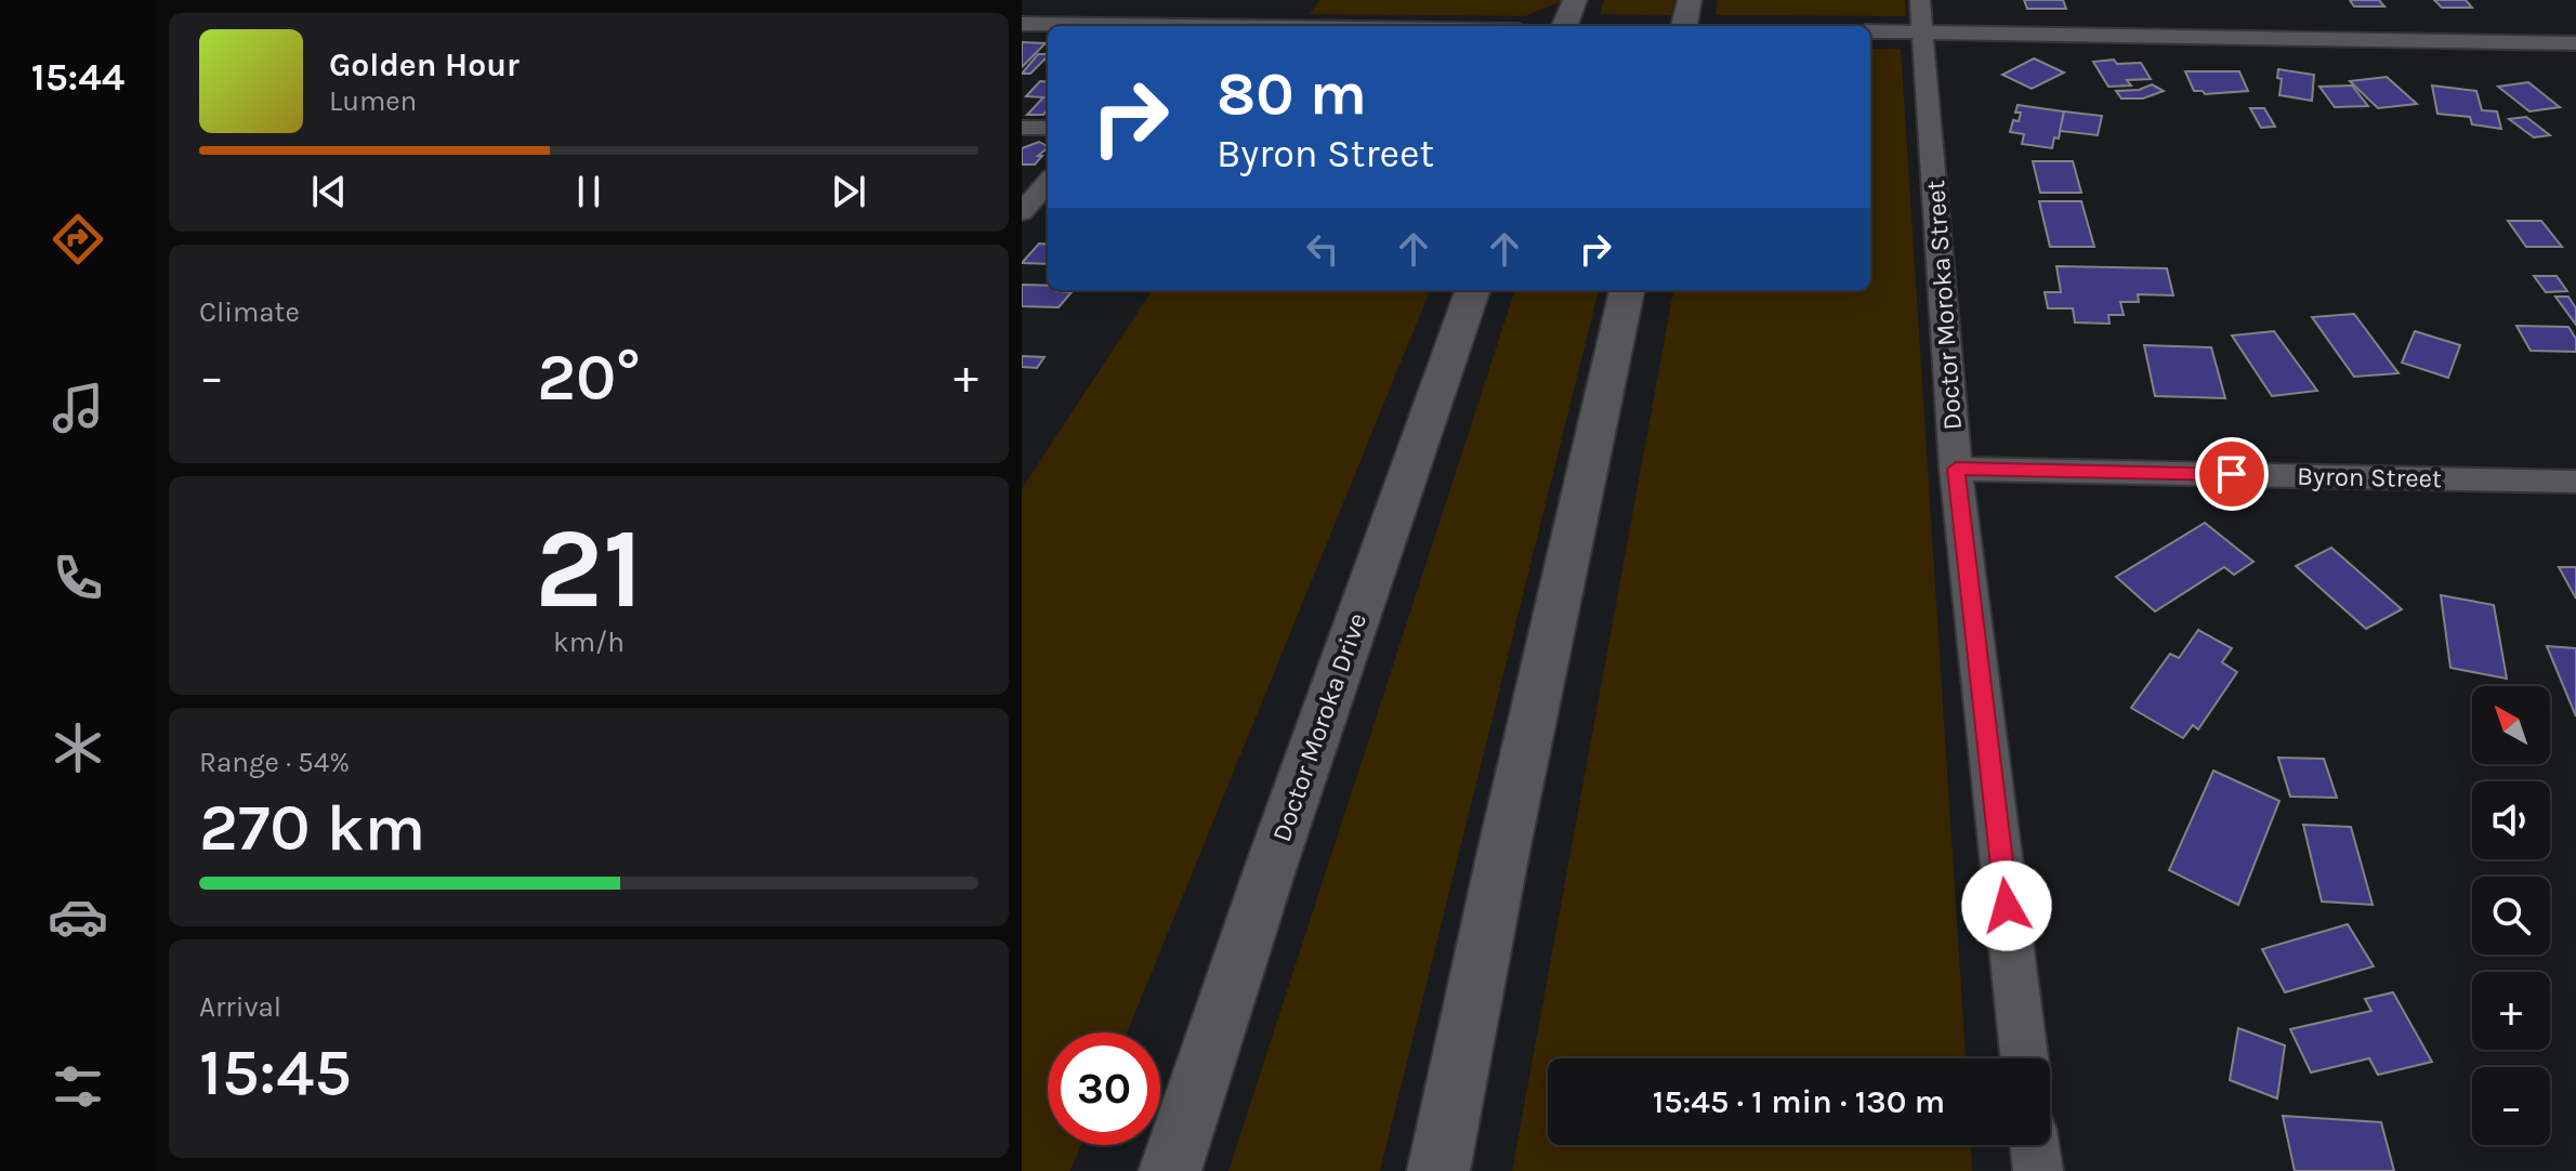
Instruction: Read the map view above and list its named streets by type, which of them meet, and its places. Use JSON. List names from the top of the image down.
{
  "streets": {
    "street": ["Doctor Moroka Street", "Byron Street", "Doctor Moroka Drive"]
  },
  "crossings": [
    ["Doctor Moroka Street", "Byron Street"]
  ],
  "north": "top left",
  "page": {
    "tabs": "15:44",
    "turn": ["80 m", "Byron Street"],
    "song": ["Golden Hour", "Lumen"],
    "tile": [
      "Climate",
      ["21", "km/h"],
      ["Range · 54%", "270 km"],
      ["Arrival", "15:45"]
    ],
    "heat": ["−", "20°", "+"],
    "map_buttons": ["+", "−"],
    "limit": "30",
    "trip": "15:45 · 1 min · 130 m"
  }
}
